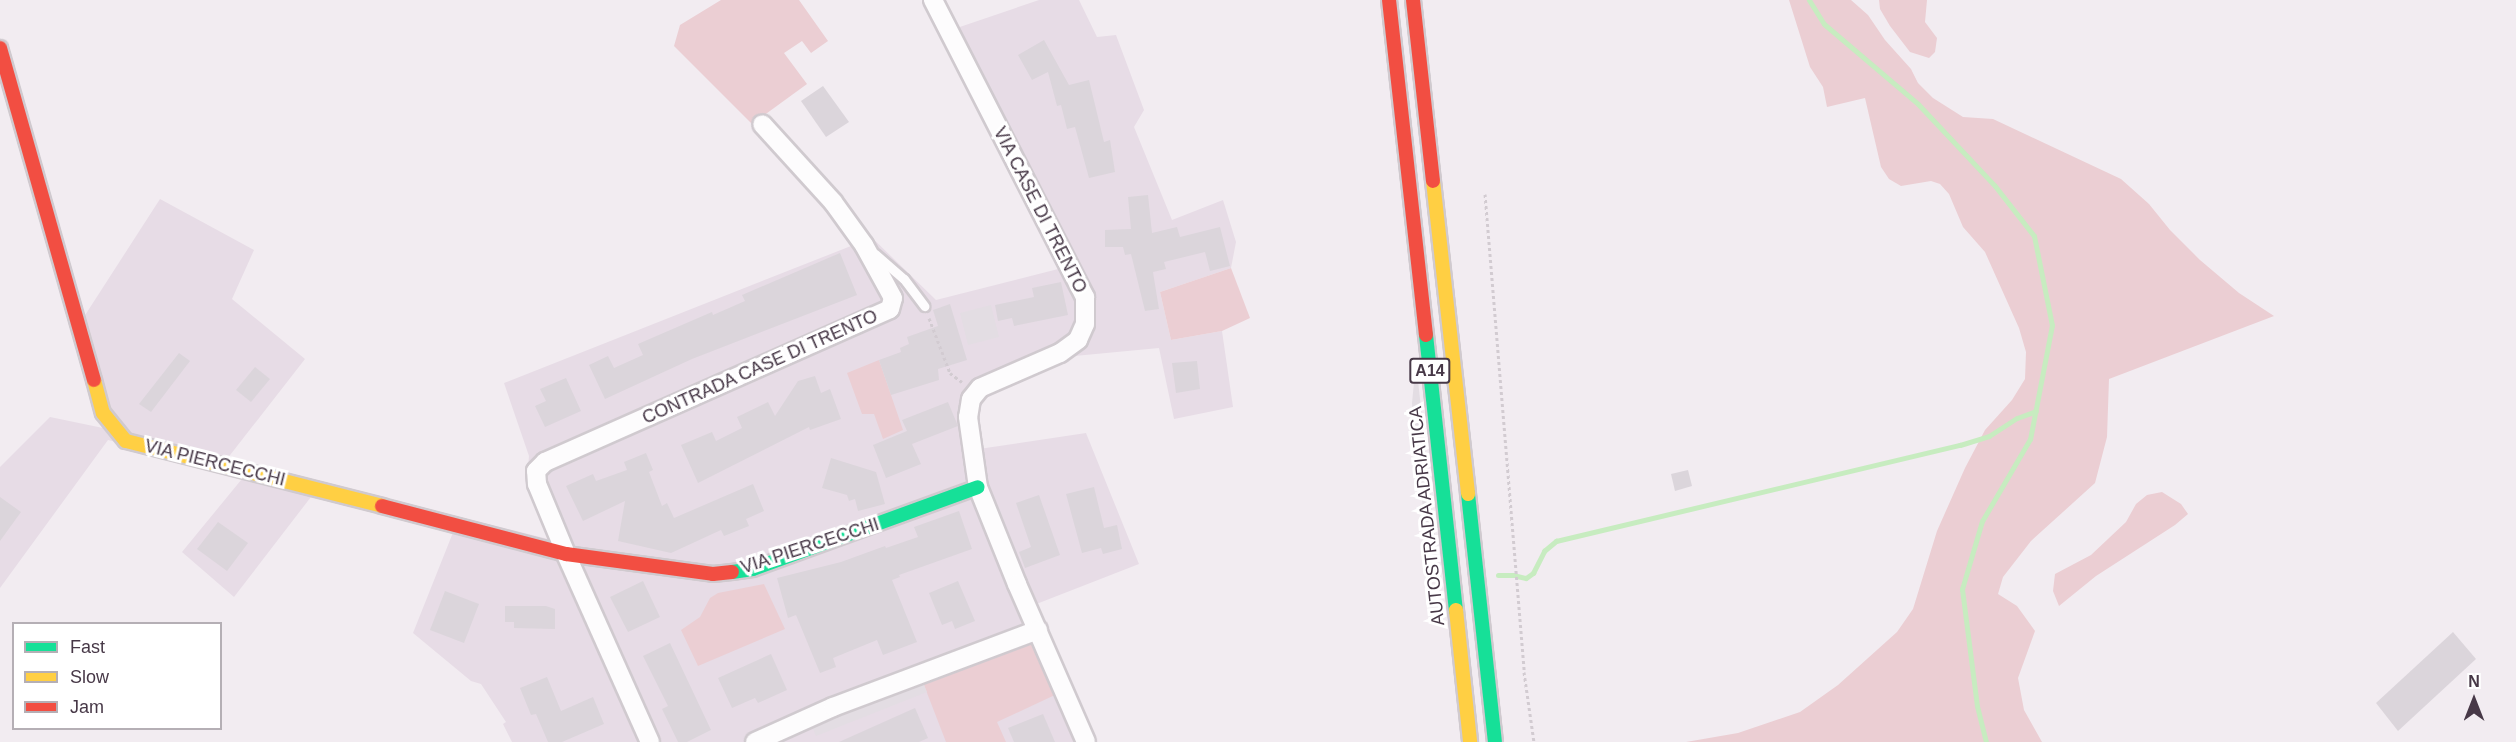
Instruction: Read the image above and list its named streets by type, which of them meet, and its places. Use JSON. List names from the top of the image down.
{
  "streets": {
    "main road": ["A14", "VIA PIERCECCHI", "AUTOSTRADA ADRIATICA"],
    "street": ["VIA CASE DI TRENTO", "CONTRADA CASE DI TRENTO"]
  },
  "crossings": [
    ["CONTRADA CASE DI TRENTO", "VIA PIERCECCHI"]
  ],
  "legend": ["Fast", "Slow", "Jam"],
  "north": "top"
}
